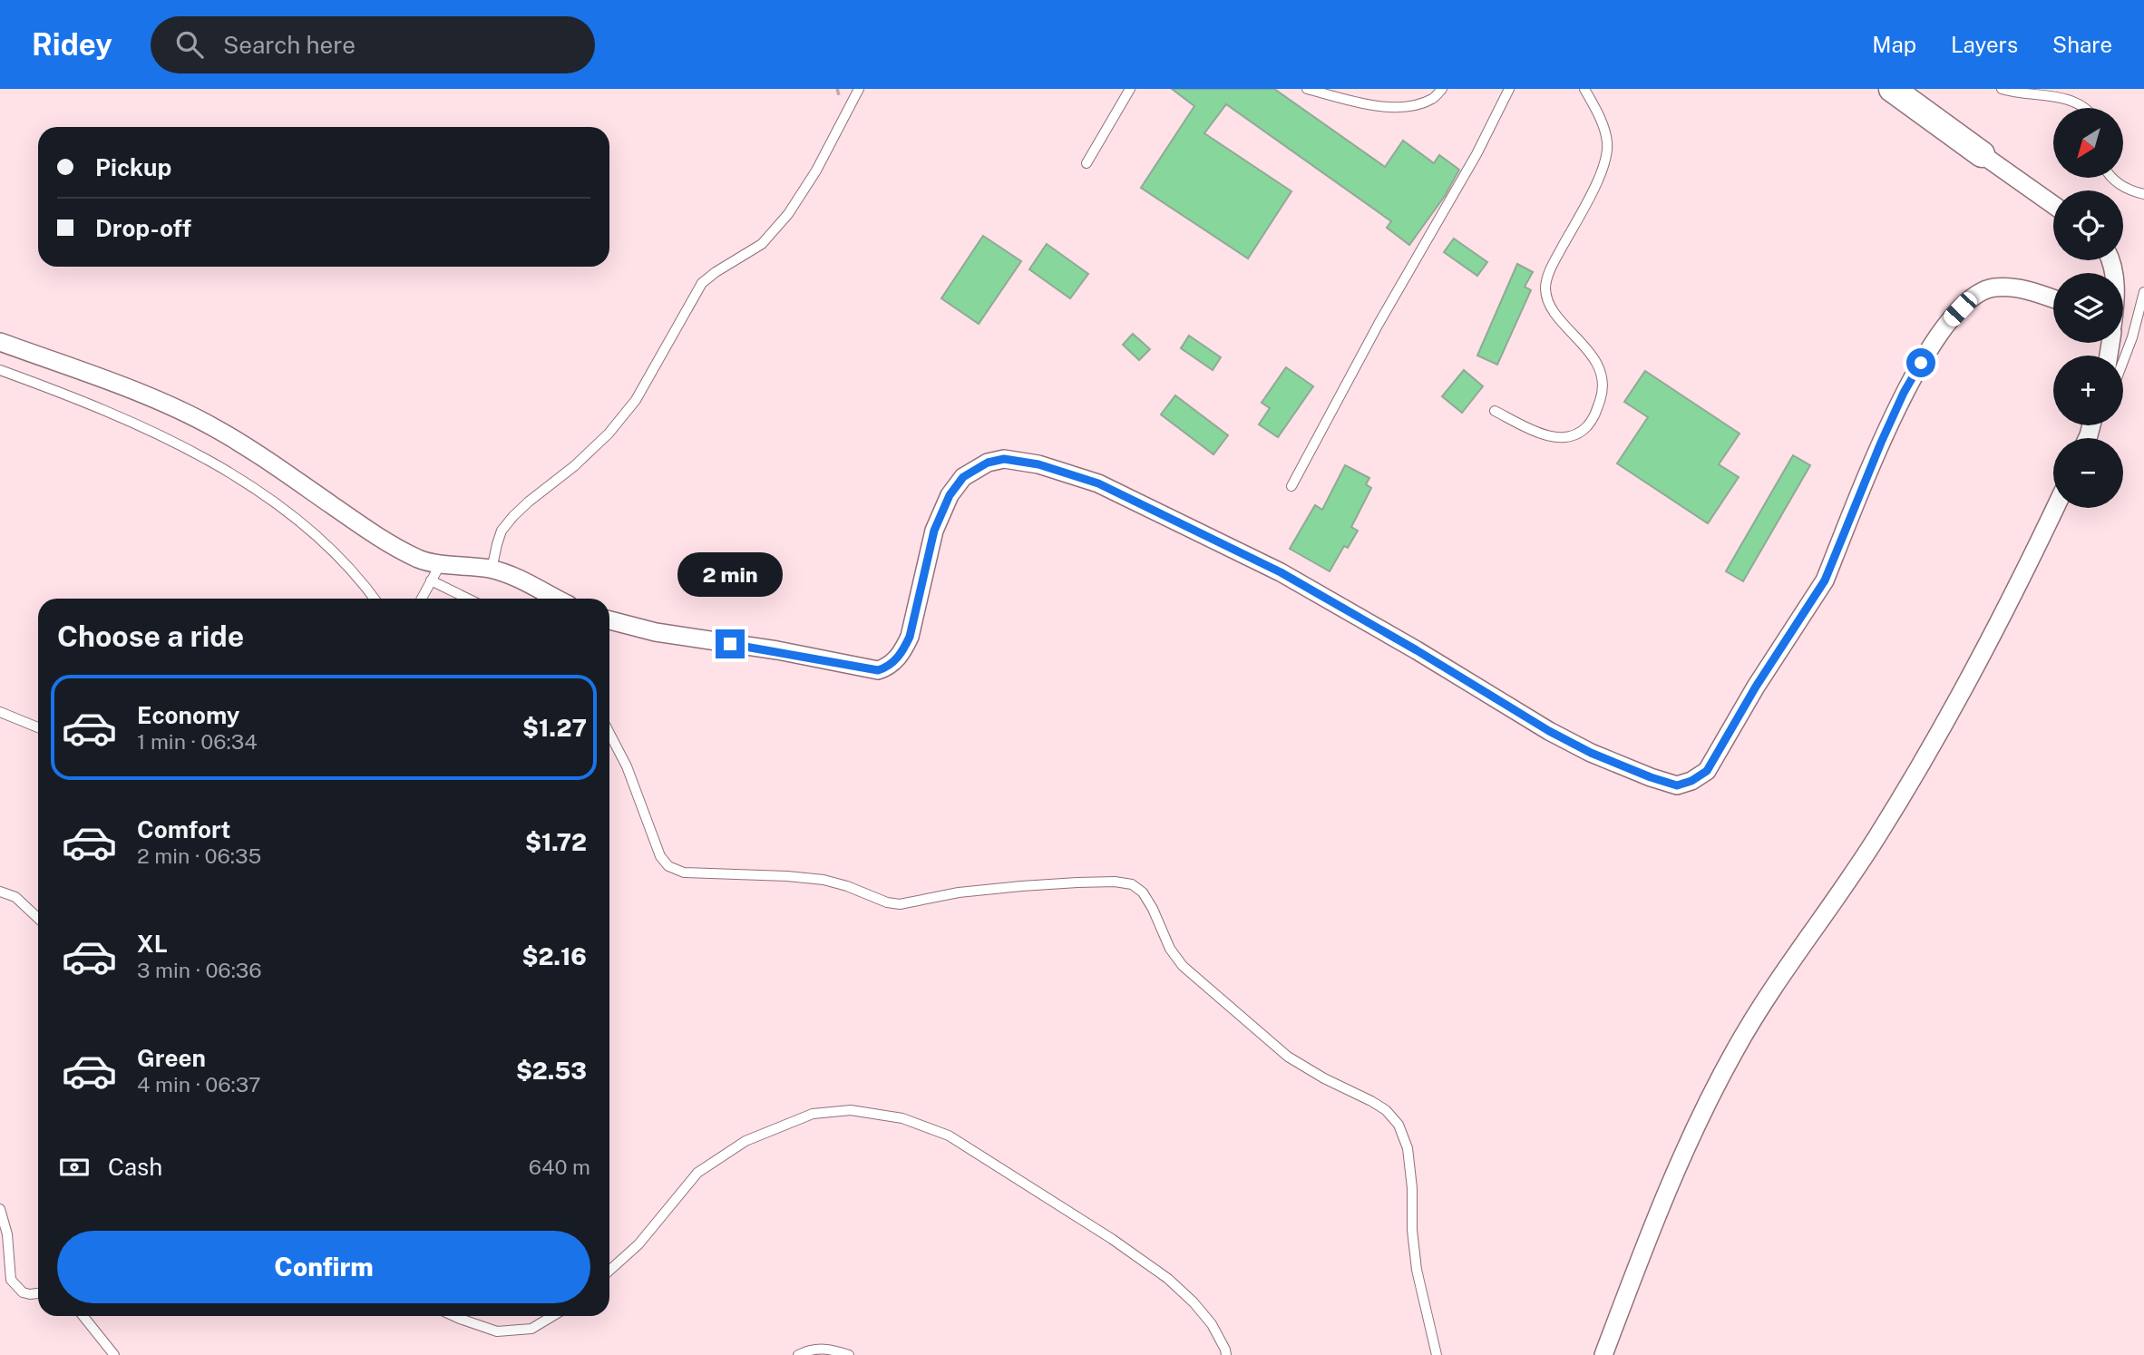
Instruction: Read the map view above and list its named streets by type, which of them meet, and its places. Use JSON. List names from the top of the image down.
{
  "north": "bottom left",
  "page": {
    "header": "Ridey",
    "search": "Search here",
    "nav": ["Map", "Layers", "Share"],
    "map_buttons": ["+", "−"],
    "banner": ["Pickup", "Drop-off"],
    "bubble": "2 min",
    "heading": "Choose a ride",
    "list": [
      {
        "name": "Economy",
        "note": "1 min · 06:34",
        "value": "$1.27"
      },
      {
        "name": "Comfort",
        "note": "2 min · 06:35",
        "value": "$1.72"
      },
      {
        "name": "XL",
        "note": "3 min · 06:36",
        "value": "$2.16"
      },
      {
        "name": "Green",
        "note": "4 min · 06:37",
        "value": "$2.53"
      }
    ],
    "pay": ["Cash", "640 m"],
    "buttons": "Confirm"
  }
}
